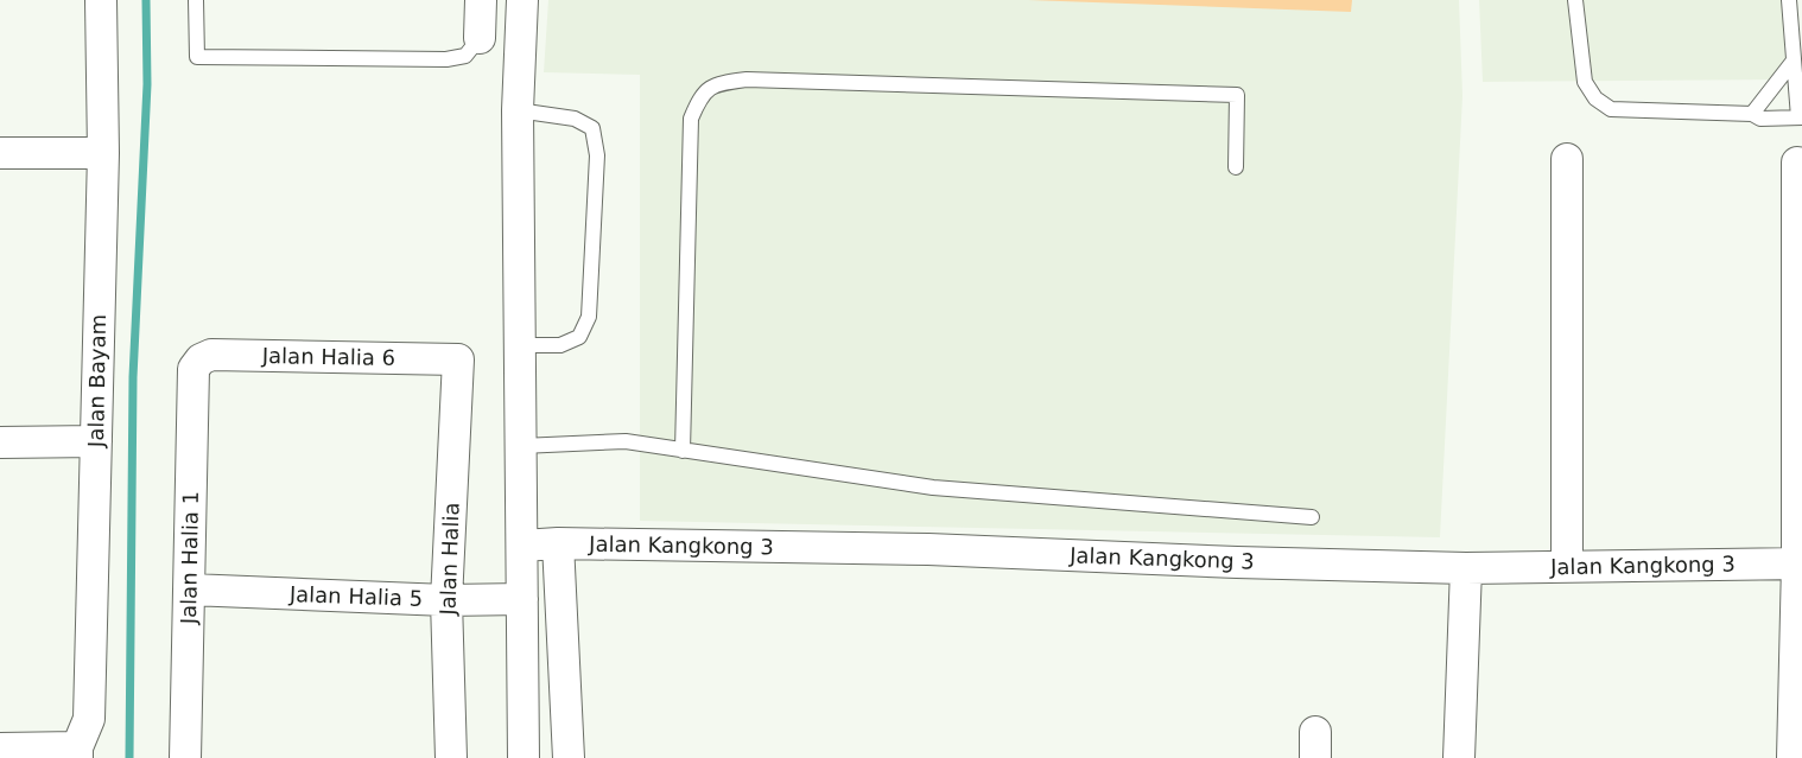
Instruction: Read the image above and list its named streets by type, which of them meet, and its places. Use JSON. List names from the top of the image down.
{
  "streets": {
    "street": [
      "Jalan Halia 6",
      "Jalan Bayam",
      "Jalan Kangkong 3",
      "Jalan Halia 1",
      "Jalan Halia",
      "Jalan Halia 5"
    ]
  },
  "crossings": [
    ["Jalan Halia 6", "Jalan Halia 1"],
    ["Jalan Halia 6", "Jalan Halia"],
    ["Jalan Halia 1", "Jalan Halia 5"],
    ["Jalan Halia", "Jalan Halia 5"]
  ]
}
